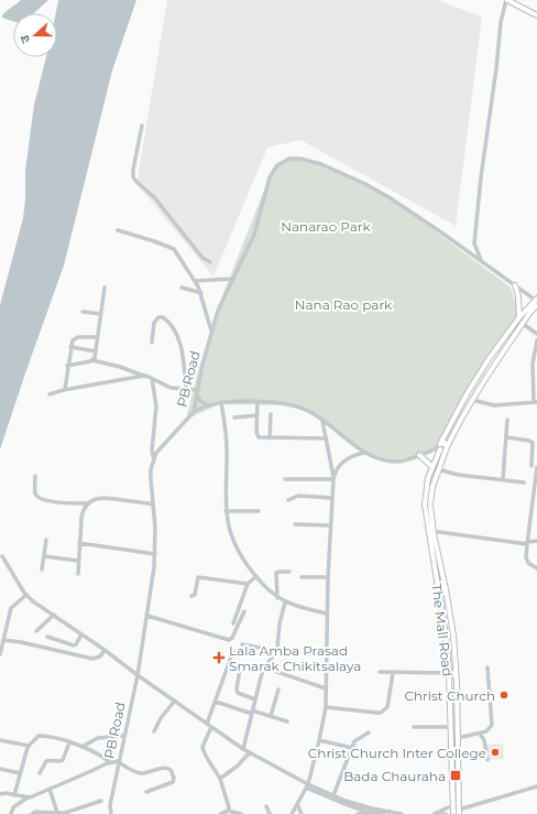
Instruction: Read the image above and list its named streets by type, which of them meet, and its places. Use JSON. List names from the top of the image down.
{
  "streets": {
    "main road": ["The Mall Road"],
    "street": ["PB Road"]
  },
  "crossings": [
    ["PB Road", "The Mall Road"]
  ],
  "parks": ["Nanarao Park", "Nana Rao park"],
  "places": {
    "health": ["Lala Amba Prasad Smarak Chikitsalaya"],
    "other": ["Christ Church", "Christ Church Inter College"],
    "transit": ["Bada Chauraha"]
  },
  "north": "left"
}
